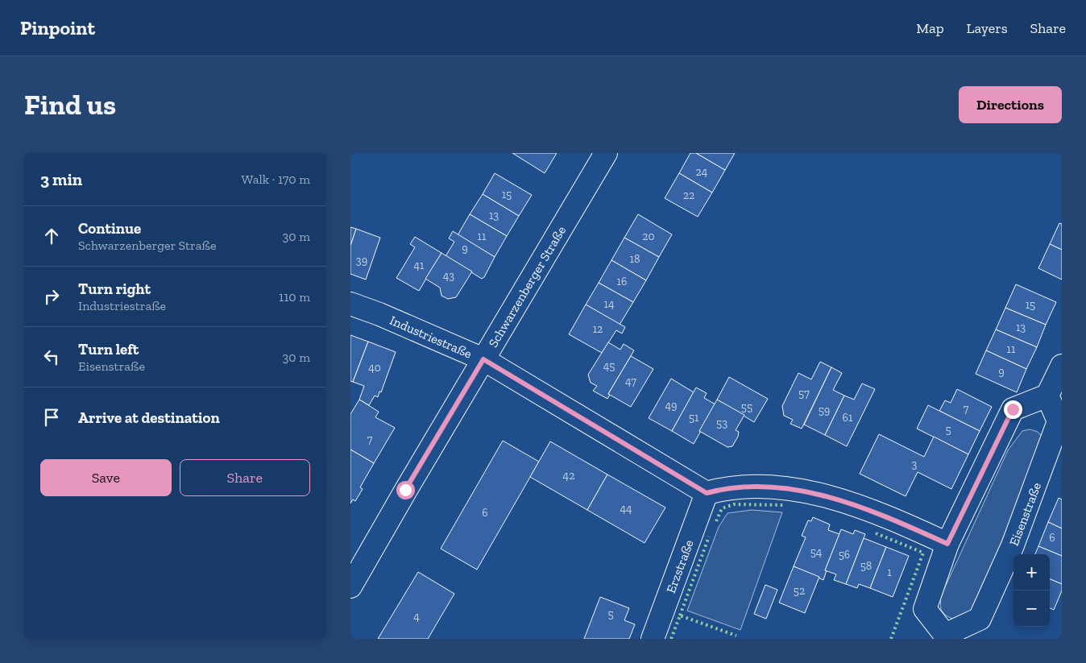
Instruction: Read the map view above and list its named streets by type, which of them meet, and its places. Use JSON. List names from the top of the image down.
{
  "streets": {
    "street": [
      "Schwarzenberger Straße",
      "Industriestraße",
      "Eisenstraße",
      "Erzstraße"
    ]
  },
  "crossings": [
    ["Schwarzenberger Straße", "Industriestraße"],
    ["Industriestraße", "Erzstraße"]
  ],
  "house_numbers": [
    "24",
    "15",
    "22",
    "13",
    "11",
    "20",
    "9",
    "18",
    "39",
    "41",
    "43",
    "16",
    "14",
    "15",
    "13",
    "12",
    "11",
    "45",
    "40",
    "9",
    "47",
    "57",
    "49",
    "55",
    "7",
    "59",
    "51",
    "61",
    "53",
    "5",
    "7",
    "3",
    "42",
    "44",
    "6",
    "6",
    "54",
    "56",
    "58",
    "1",
    "52",
    "5",
    "4"
  ],
  "page": {
    "header": "Pinpoint",
    "nav": ["Map", "Layers", "Share"],
    "buttons": [
      "Directions",
      ["Save", "Share"]
    ],
    "title": "Find us",
    "heading": ["3 min", "Walk · 170 m"],
    "list": [
      ["Continue", "Schwarzenberger Straße", "30 m"],
      ["Turn right", "Industriestraße", "110 m"],
      ["Turn left", "Eisenstraße", "30 m"],
      "Arrive at destination"
    ],
    "map_buttons": ["+", "−"]
  }
}
